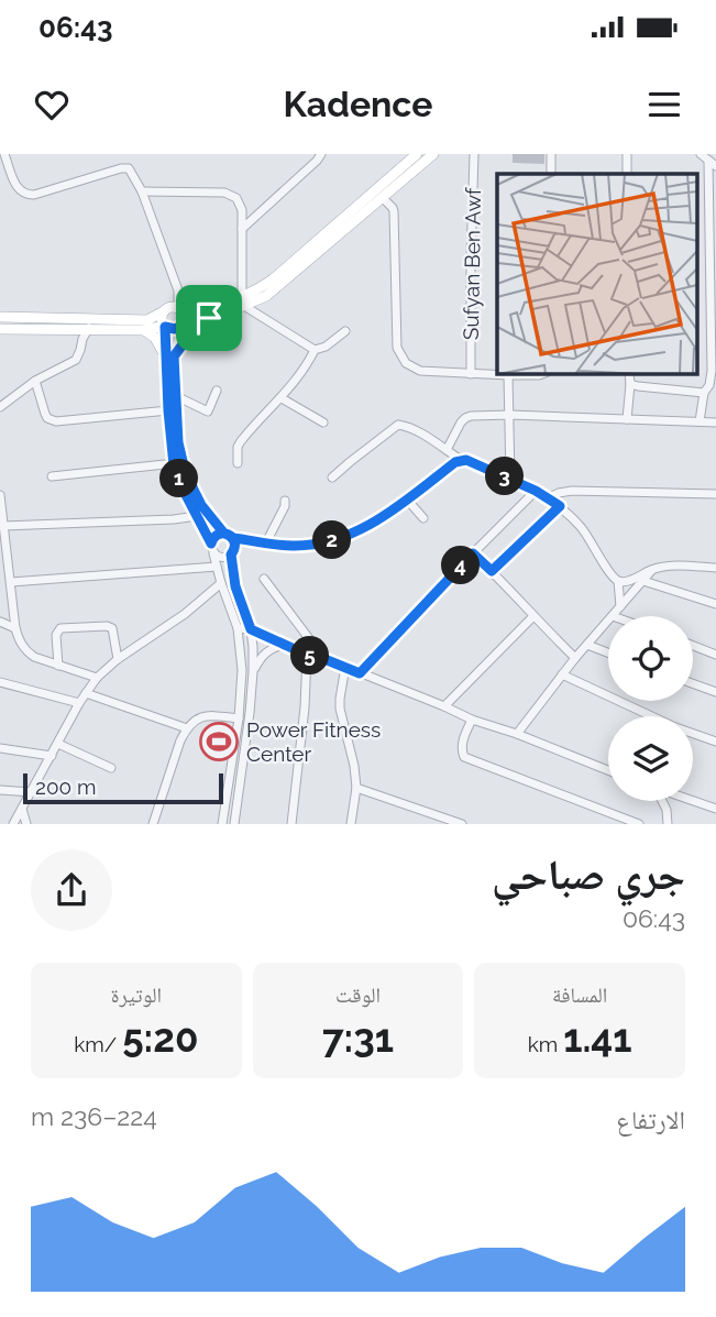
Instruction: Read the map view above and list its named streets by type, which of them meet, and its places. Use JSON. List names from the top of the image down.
{
  "streets": {
    "street": ["Sufyan Ben Awf"]
  },
  "places": {
    "sports": ["Power Fitness Center"]
  },
  "scale_bar": "200 m",
  "page": {
    "status": "06:43",
    "header": "Kadence",
    "pins": [
      "3",
      "1",
      "2",
      "4",
      "5"
    ],
    "scale": "200 m",
    "heading": ["جري صباحي", "06:43"],
    "stats": [
      ["المسافة", "1.41 km"],
      ["الوقت", "7:31"],
      ["الوتيرة", "5:20 /km"]
    ],
    "chart": ["الارتفاع", "224–236 m"]
  }
}
